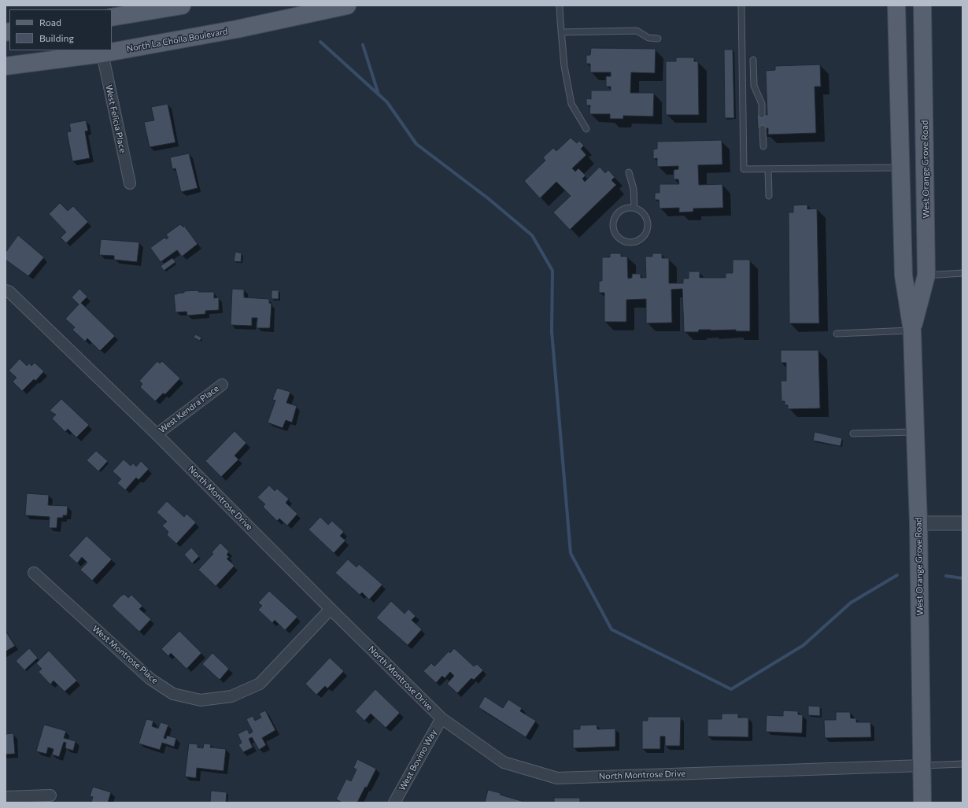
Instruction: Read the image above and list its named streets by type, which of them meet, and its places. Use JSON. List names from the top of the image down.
{
  "streets": {
    "main road": ["North La Cholla Boulevard", "West Orange Grove Road"],
    "street": [
      "West Felicia Place",
      "West Kendra Place",
      "North Montrose Drive",
      "West Montrose Place",
      "West Bovino Way"
    ]
  },
  "crossings": [
    ["North La Cholla Boulevard", "West Felicia Place"],
    ["West Orange Grove Road", "North Montrose Drive"],
    ["West Kendra Place", "North Montrose Drive"],
    ["North Montrose Drive", "West Montrose Place"],
    ["North Montrose Drive", "West Bovino Way"]
  ],
  "legend": ["Road", "Building"]
}
